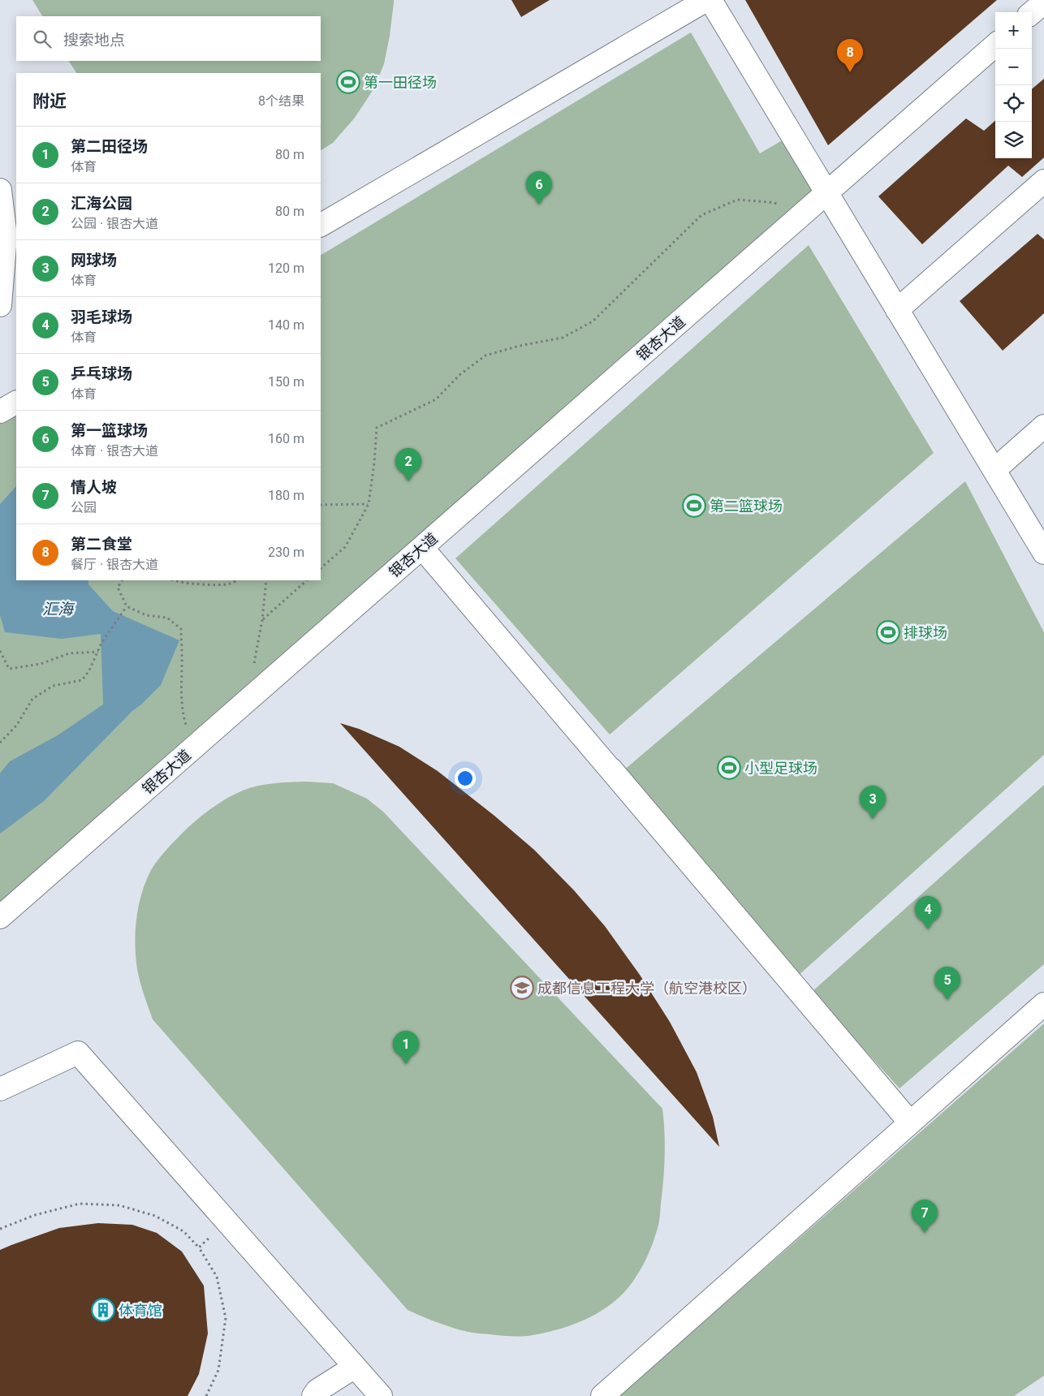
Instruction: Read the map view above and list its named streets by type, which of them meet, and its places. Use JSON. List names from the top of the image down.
{
  "streets": {
    "street": ["银杏大道"]
  },
  "water": ["汇海"],
  "places": {
    "sports": [
      "第一田径场",
      "第二篮球场",
      "排球场",
      "小型足球场"
    ],
    "school or university": ["成都信息工程大学（航空港校区）"],
    "building": ["体育馆"]
  },
  "page": {
    "map_buttons": ["+", "−"],
    "search": "搜索地点",
    "pins": [
      "8",
      "6",
      "2",
      "3",
      "4",
      "5",
      "1",
      "7"
    ],
    "heading": ["附近", "8个结果"],
    "list": [
      {
        "mark": "1",
        "name": "第二田径场",
        "note": "体育",
        "value": "80 m"
      },
      {
        "mark": "2",
        "name": "汇海公园",
        "note": "公园 · 银杏大道",
        "value": "80 m"
      },
      {
        "mark": "3",
        "name": "网球场",
        "note": "体育",
        "value": "120 m"
      },
      {
        "mark": "4",
        "name": "羽毛球场",
        "note": "体育",
        "value": "140 m"
      },
      {
        "mark": "5",
        "name": "乒乓球场",
        "note": "体育",
        "value": "150 m"
      },
      {
        "mark": "6",
        "name": "第一篮球场",
        "note": "体育 · 银杏大道",
        "value": "160 m"
      },
      {
        "mark": "7",
        "name": "情人坡",
        "note": "公园",
        "value": "180 m"
      },
      {
        "mark": "8",
        "name": "第二食堂",
        "note": "餐厅 · 银杏大道",
        "value": "230 m"
      }
    ]
  }
}
